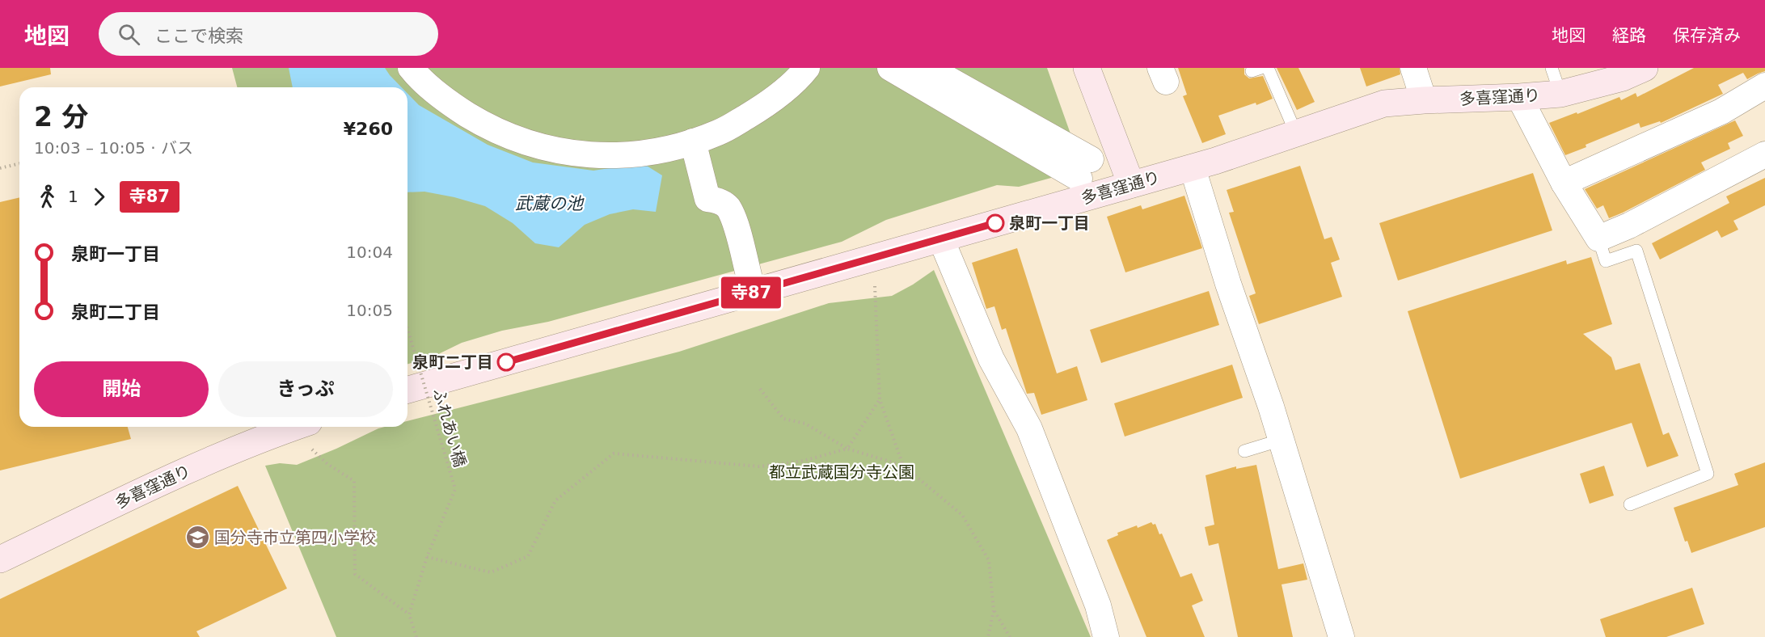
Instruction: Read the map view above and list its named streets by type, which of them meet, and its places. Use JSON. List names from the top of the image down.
{
  "streets": {
    "main road": ["多喜窪通り"],
    "path": ["ふれあい橋"]
  },
  "water": ["武蔵の池"],
  "parks": ["都立武蔵国分寺公園"],
  "places": {
    "other": ["泉町一丁目", "泉町二丁目"],
    "school or university": ["国分寺市立第四小学校"]
  },
  "lines": ["bus line 寺87"],
  "page": {
    "header": "地図",
    "search": "ここで検索",
    "nav": ["地図", "経路", "保存済み"],
    "on_map": "寺87",
    "heading": ["2 分", "10:03 – 10:05 · バス", "¥260"],
    "legs": ["1", "寺87"],
    "list": [
      {
        "name": "泉町一丁目",
        "value": "10:04"
      },
      {
        "name": "泉町二丁目",
        "value": "10:05"
      }
    ],
    "buttons": ["開始", "きっぷ"]
  }
}
